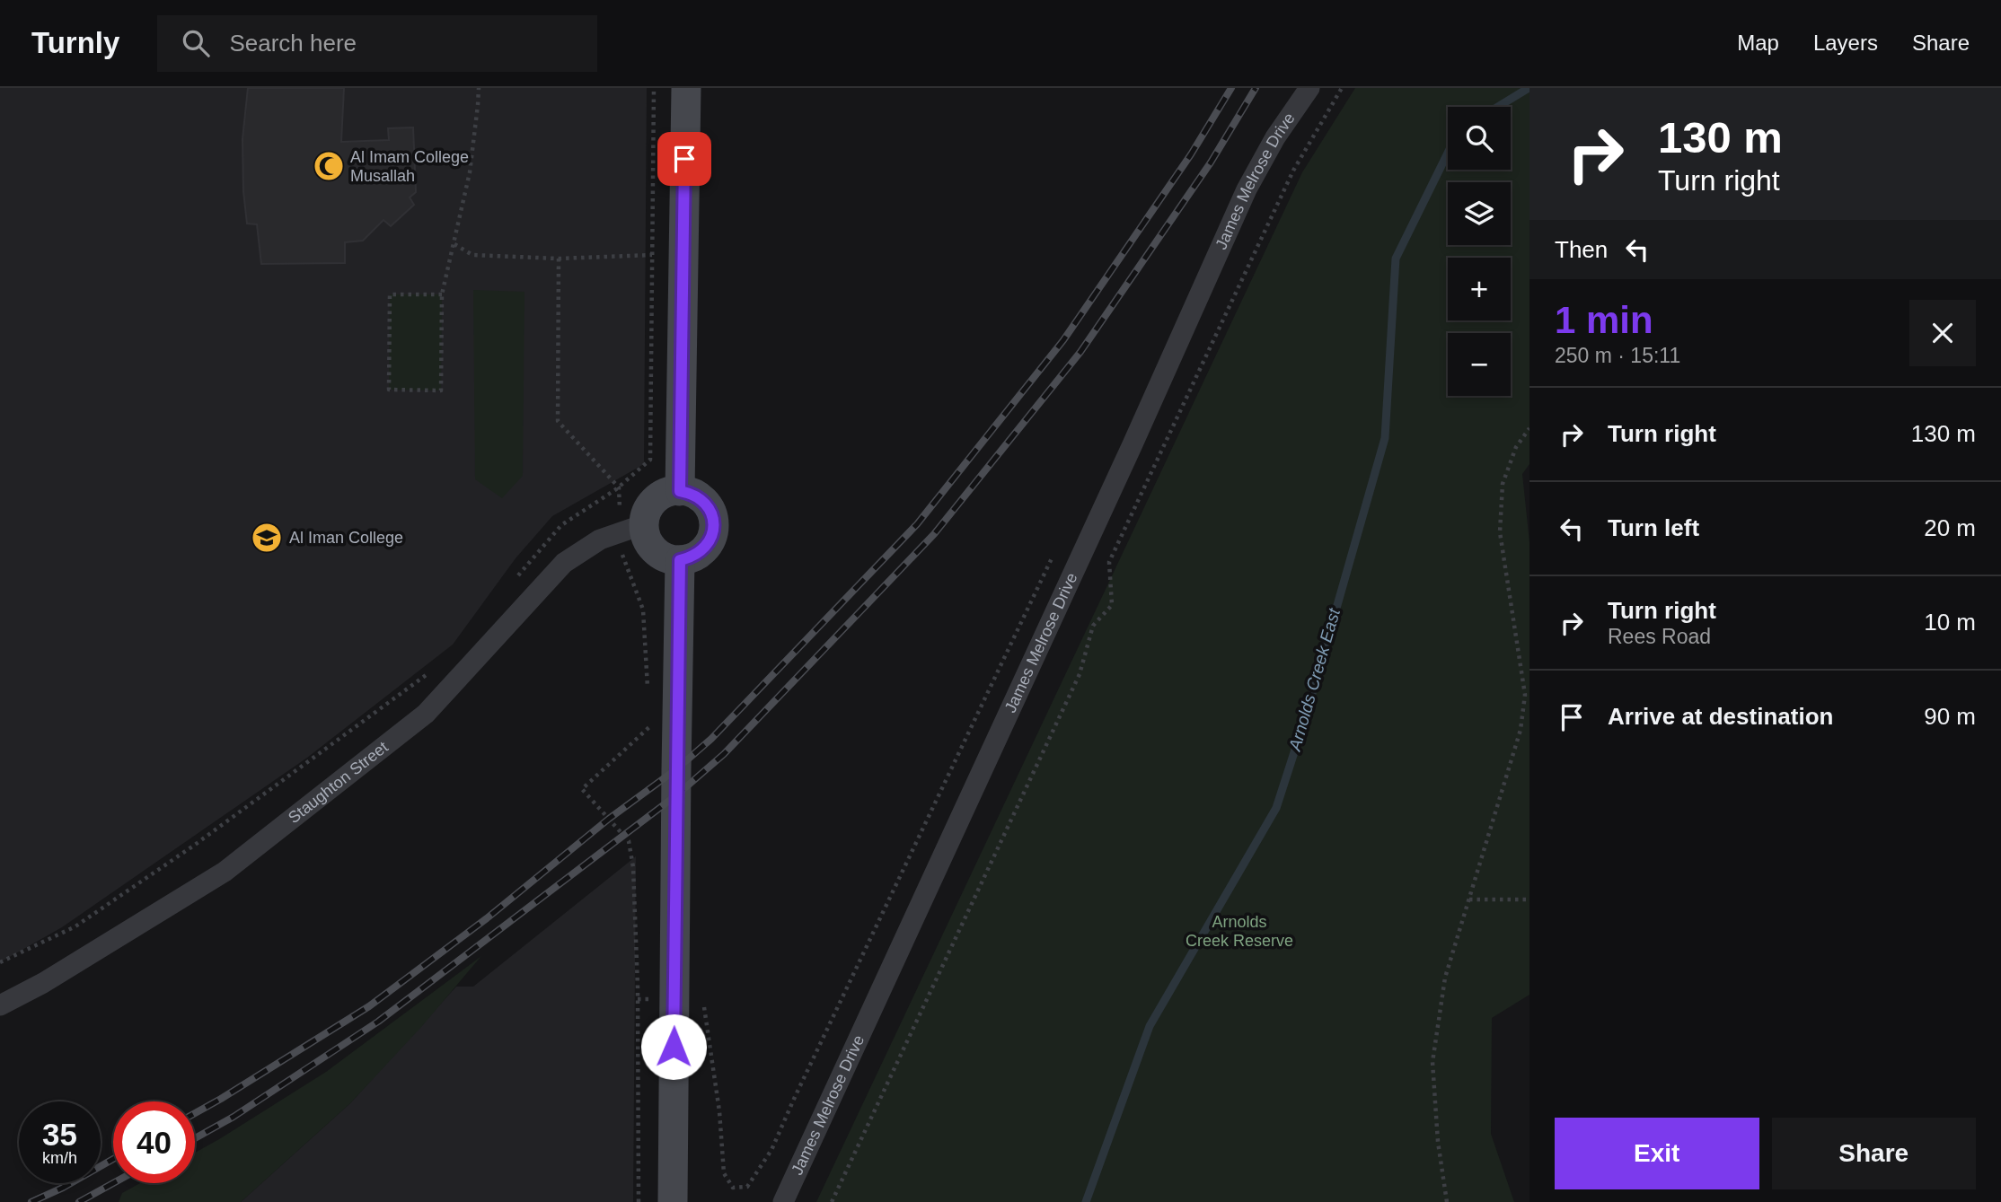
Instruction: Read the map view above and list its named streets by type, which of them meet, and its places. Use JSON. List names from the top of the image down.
{
  "streets": {
    "street": ["James Melrose Drive", "Staughton Street"]
  },
  "water": ["Arnolds Creek East"],
  "parks": ["Arnolds Creek Reserve"],
  "places": {
    "mosque": ["Al Imam College Musallah"],
    "school or university": ["Al Iman College"]
  },
  "page": {
    "header": "Turnly",
    "search": "Search here",
    "nav": ["Map", "Layers", "Share"],
    "turn": ["130 m", "Turn right"],
    "map_buttons": ["+", "−"],
    "then": "Then",
    "heading": ["1 min", "250 m · 15:11"],
    "list": [
      {
        "name": "Turn right",
        "value": "130 m"
      },
      {
        "name": "Turn left",
        "value": "20 m"
      },
      {
        "name": "Turn right",
        "note": "Rees Road",
        "value": "10 m"
      },
      {
        "name": "Arrive at destination",
        "value": "90 m"
      }
    ],
    "speed": "35 km/h",
    "limit": "40",
    "buttons": ["Exit", "Share"]
  }
}
